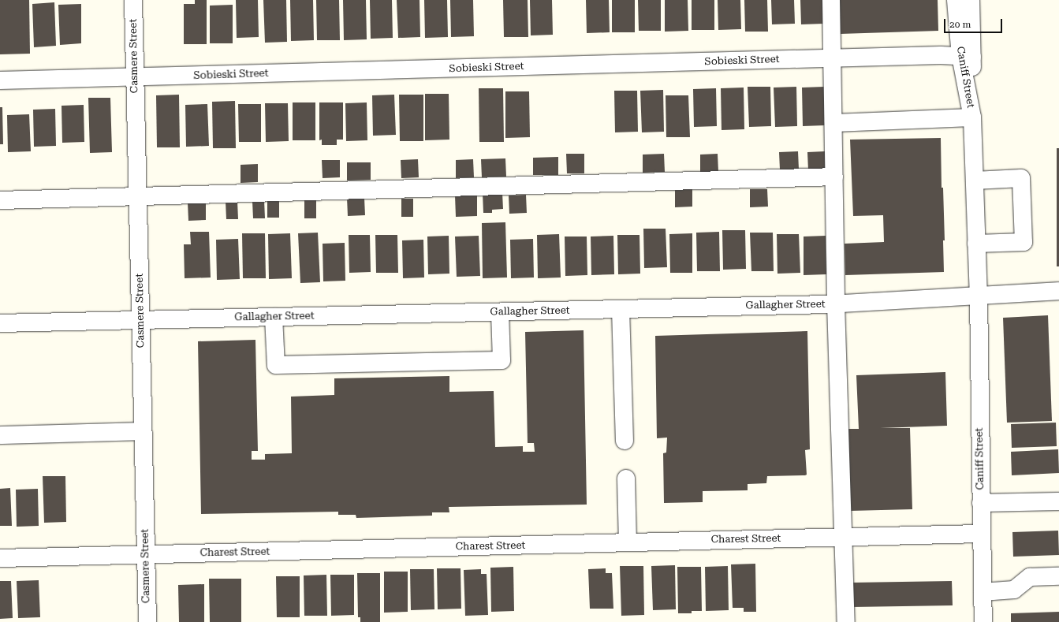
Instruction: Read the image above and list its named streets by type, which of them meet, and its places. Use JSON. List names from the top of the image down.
{
  "streets": {
    "street": [
      "Casmere Street",
      "Sobieski Street",
      "Caniff Street",
      "Gallagher Street",
      "Charest Street"
    ]
  },
  "crossings": [
    ["Casmere Street", "Sobieski Street"],
    ["Casmere Street", "Gallagher Street"],
    ["Casmere Street", "Charest Street"],
    ["Sobieski Street", "Caniff Street"],
    ["Caniff Street", "Gallagher Street"],
    ["Caniff Street", "Charest Street"]
  ],
  "scale_bar": "20 m"
}
